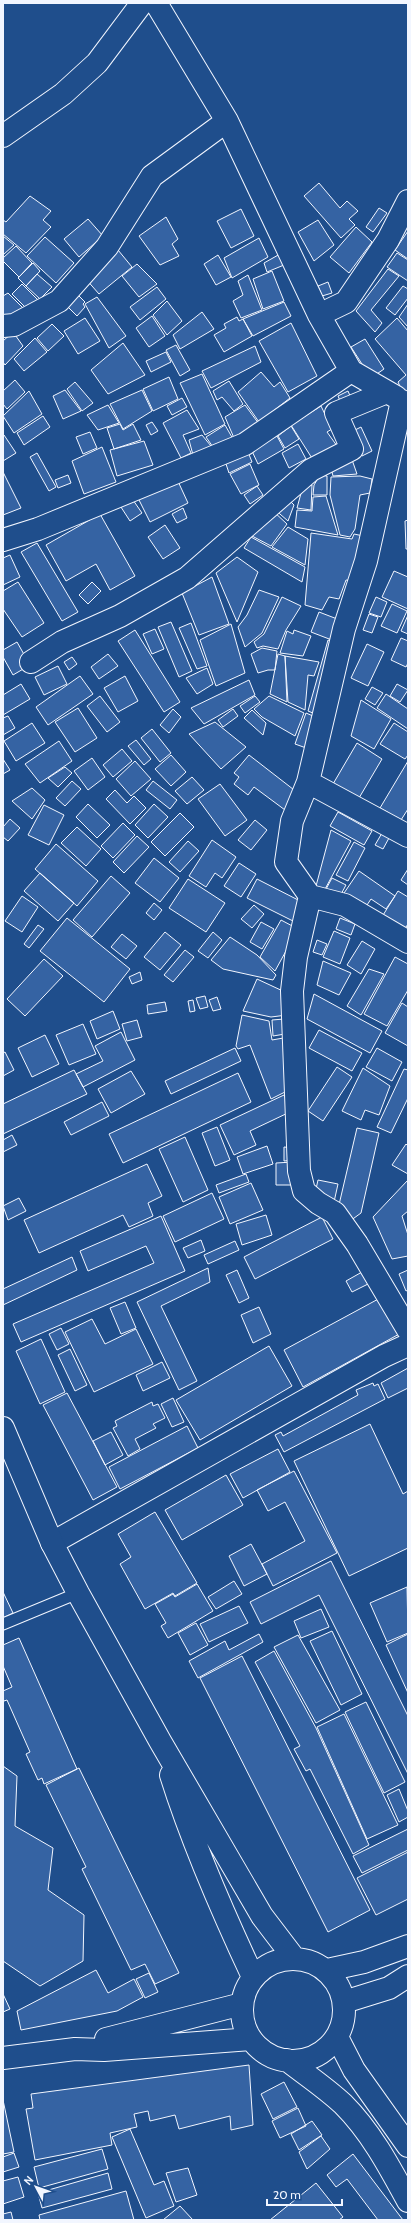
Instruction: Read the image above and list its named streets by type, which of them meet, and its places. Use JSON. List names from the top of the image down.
{
  "scale_bar": "20 m",
  "north": "top left"
}
